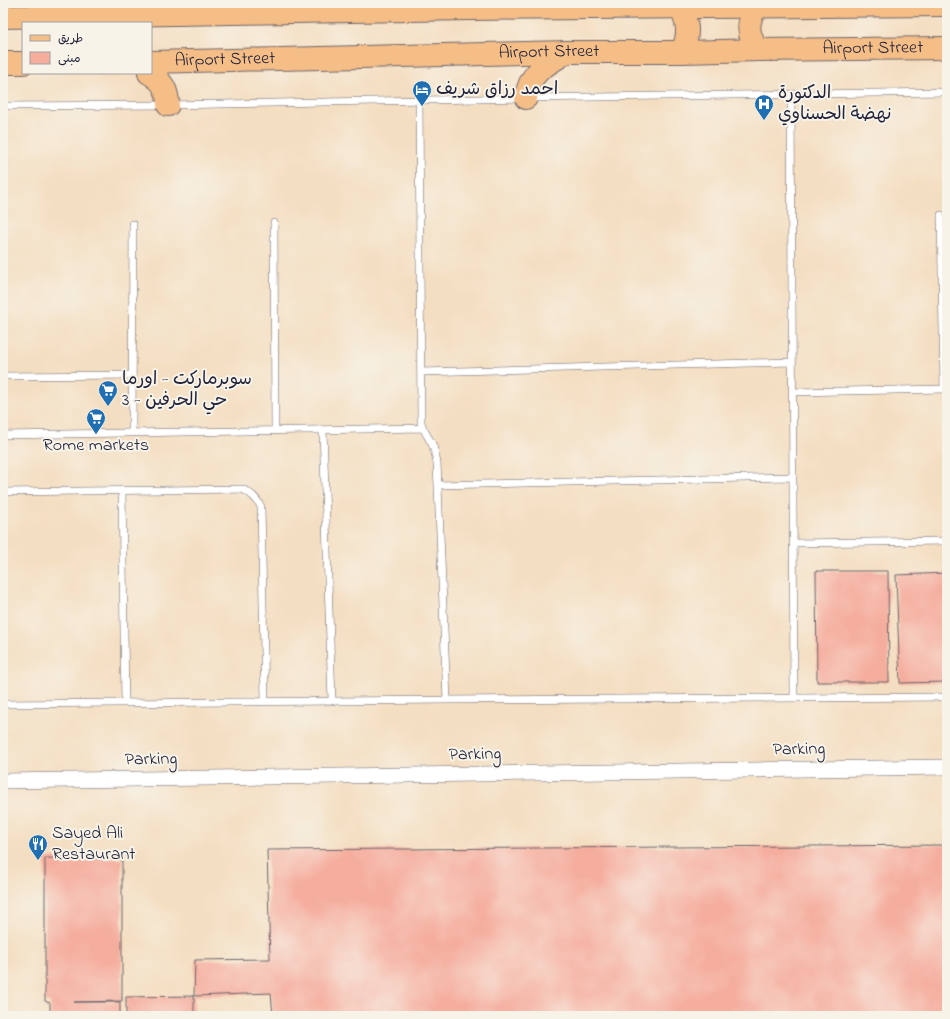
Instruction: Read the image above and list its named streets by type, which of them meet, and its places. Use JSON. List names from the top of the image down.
{
  "streets": {
    "main road": ["Airport Street"],
    "street": ["Parking"]
  },
  "places": {
    "hotel": ["احمد رزاق شريف"],
    "hospital": ["الدكتورة نهضة الحسناوي"],
    "supermarket": ["سوبرماركت - اورما 3 - حي الحرفين", "Rome markets"],
    "restaurant": ["Sayed Ali Restaurant"]
  },
  "legend": ["طريق", "مبنى"]
}
